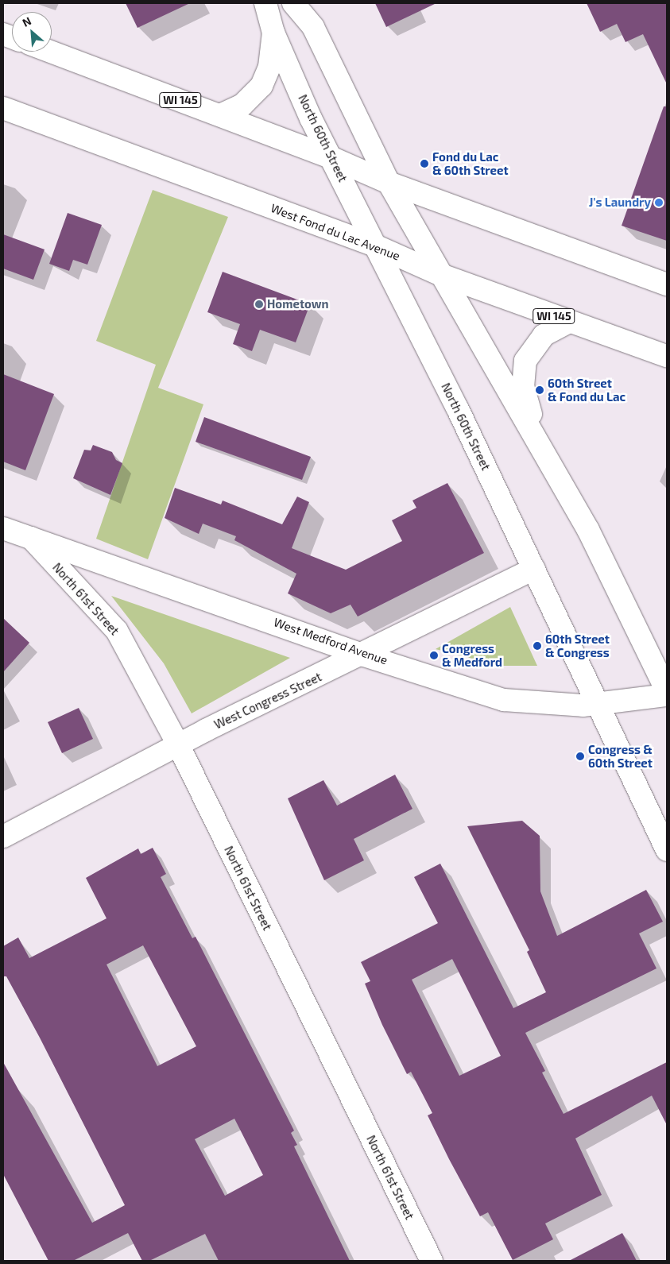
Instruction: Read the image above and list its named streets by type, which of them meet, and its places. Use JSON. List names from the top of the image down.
{
  "streets": {
    "main road": [
      "WI 145",
      "North 60th Street",
      "West Fond du Lac Avenue",
      "North 61st Street",
      "West Medford Avenue",
      "West Congress Street"
    ]
  },
  "crossings": [
    ["WI 145", "North 60th Street"],
    ["North 60th Street", "West Fond du Lac Avenue"],
    ["North 60th Street", "West Medford Avenue"],
    ["North 60th Street", "West Congress Street"],
    ["North 61st Street", "West Medford Avenue"],
    ["North 61st Street", "West Congress Street"],
    ["West Medford Avenue", "West Congress Street"]
  ],
  "places": [
    "Fond du Lac & 60th Street",
    "J's Laundry",
    "Hometown",
    "60th Street & Fond du Lac",
    "60th Street & Congress",
    "Congress & Medford",
    "Congress & 60th Street"
  ],
  "north": "top left"
}
